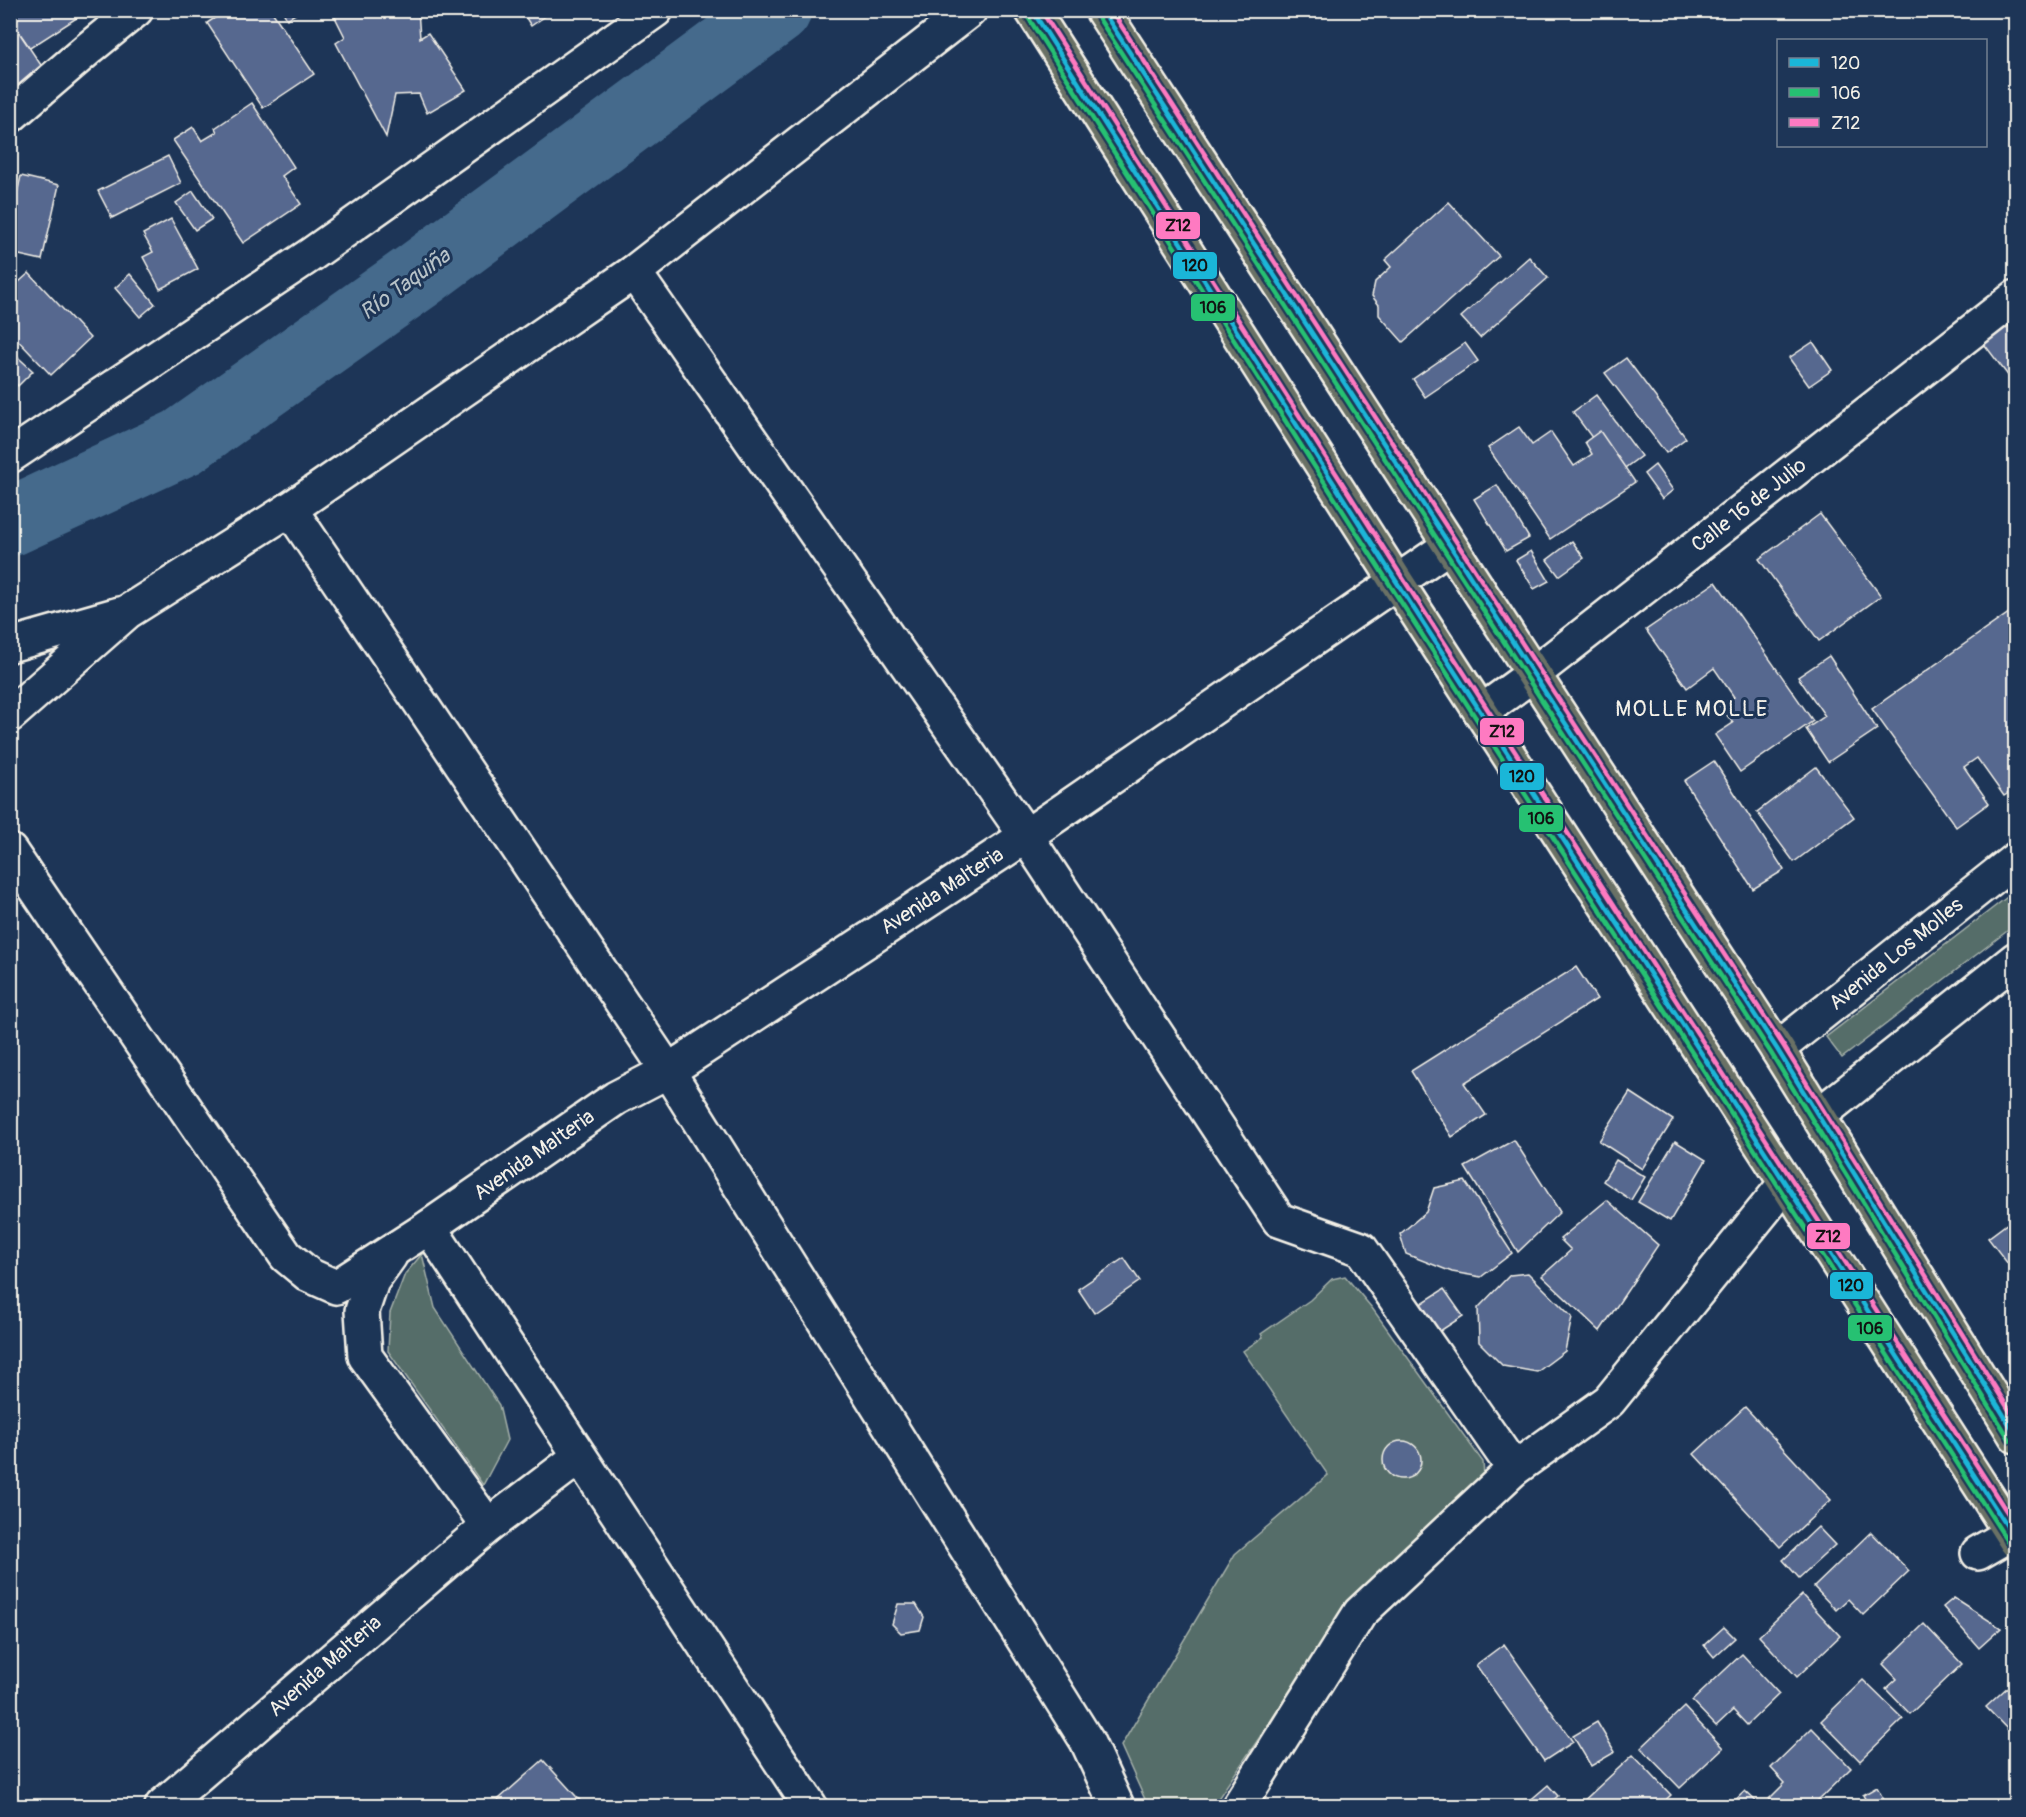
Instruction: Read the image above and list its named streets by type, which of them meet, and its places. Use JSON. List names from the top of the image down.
{
  "streets": {
    "street": ["Calle 16 de Julio", "Avenida Malteria", "Avenida Los Molles"]
  },
  "districts": ["MOLLE MOLLE"],
  "water": ["Río Taquiña"],
  "lines": ["transit line 120", "transit line Z12", "transit line 106"],
  "legend": ["120", "106", "Z12"]
}
